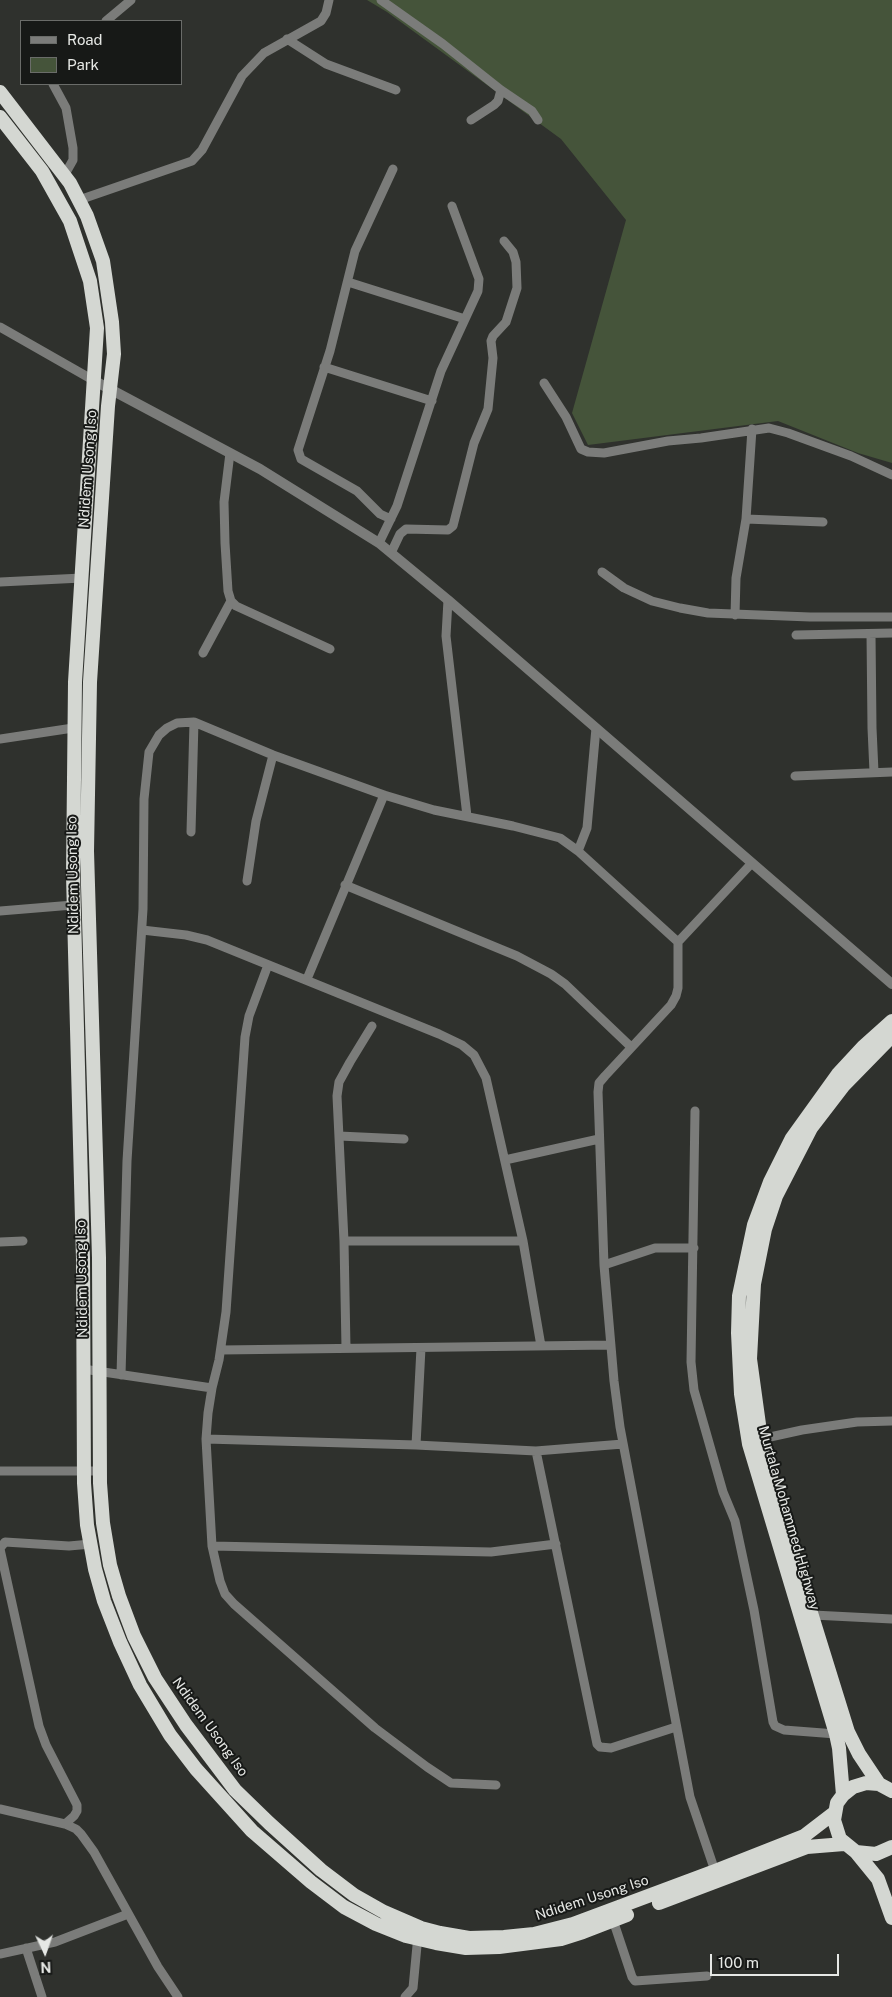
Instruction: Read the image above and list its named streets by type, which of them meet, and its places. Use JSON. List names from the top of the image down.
{
  "streets": {
    "highway": ["Ndidem Usong Iso", "Murtala Mohammed Highway"]
  },
  "legend": ["Road", "Park"],
  "scale_bar": "100 m",
  "north": "bottom"
}
